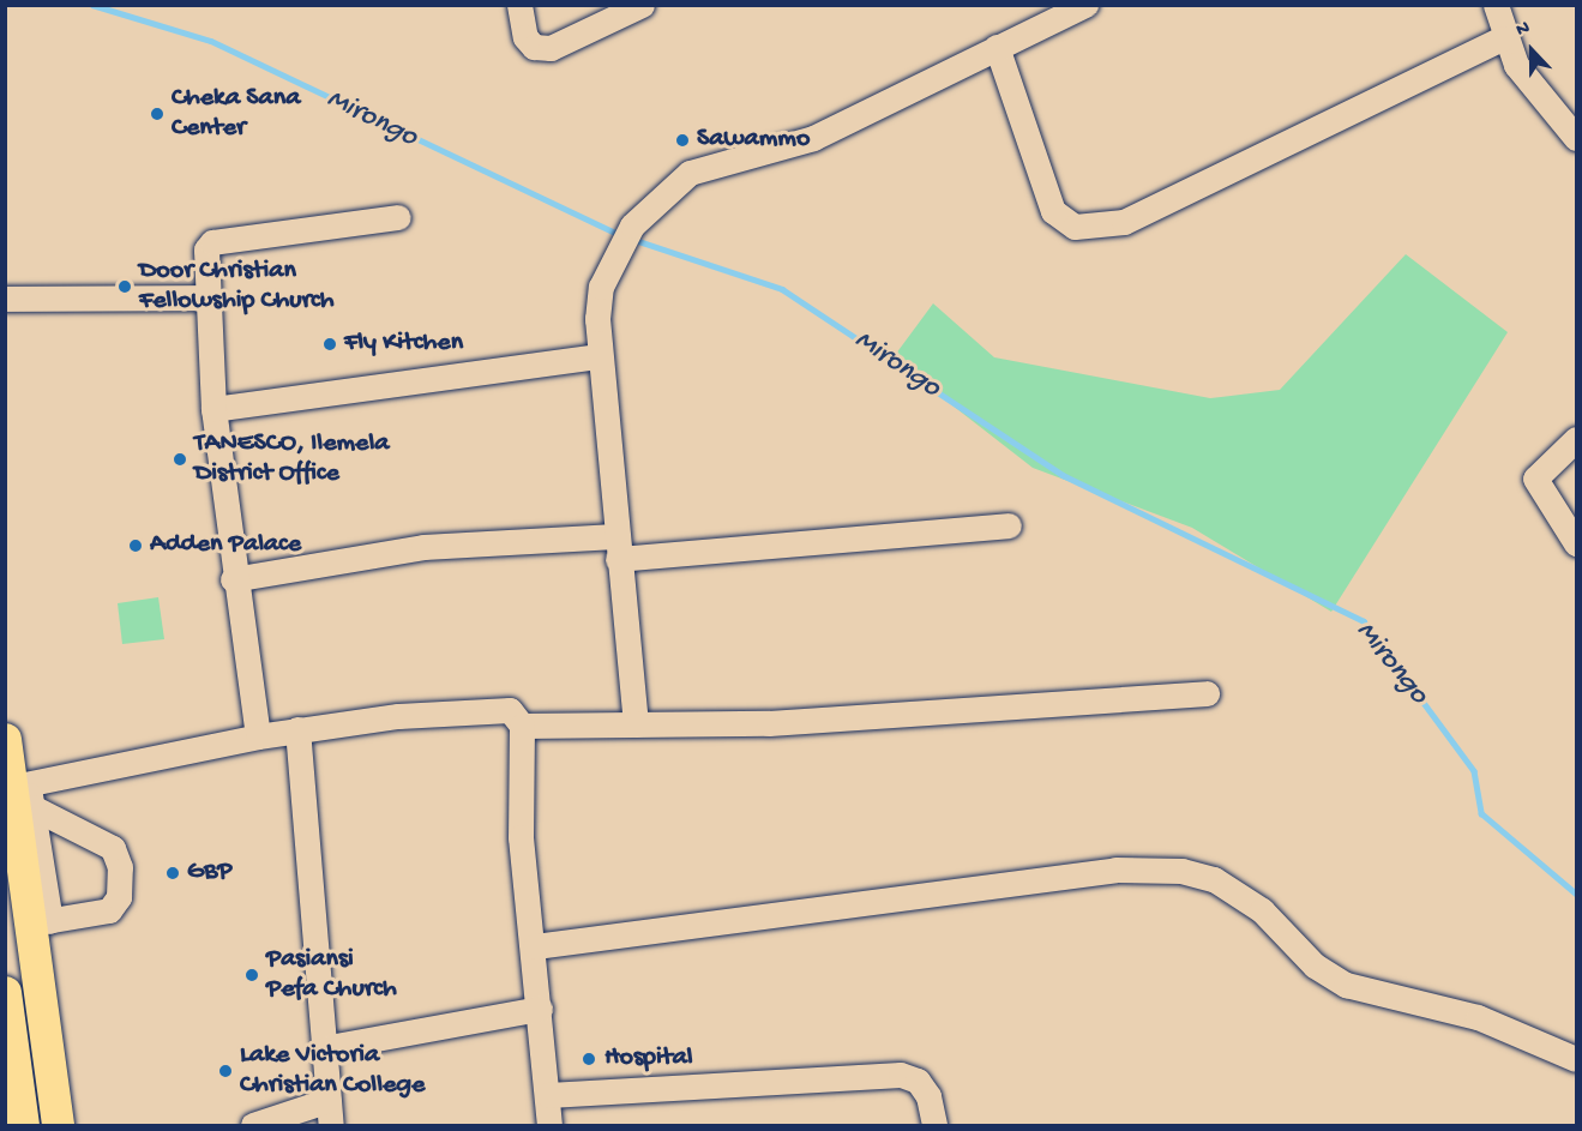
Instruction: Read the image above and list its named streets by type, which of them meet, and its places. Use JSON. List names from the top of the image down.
{
  "water": ["Mirongo"],
  "places": [
    "Cheka Sana Center",
    "Sawammo",
    "Door Christian Fellowship Church",
    "Fly Kitchen",
    "TANESCO, Ilemela District Office",
    "Adden Palace",
    "GBP",
    "Pasiansi Pefa Church",
    "Hospital",
    "Lake Victoria Christian College"
  ],
  "north": "top"
}
